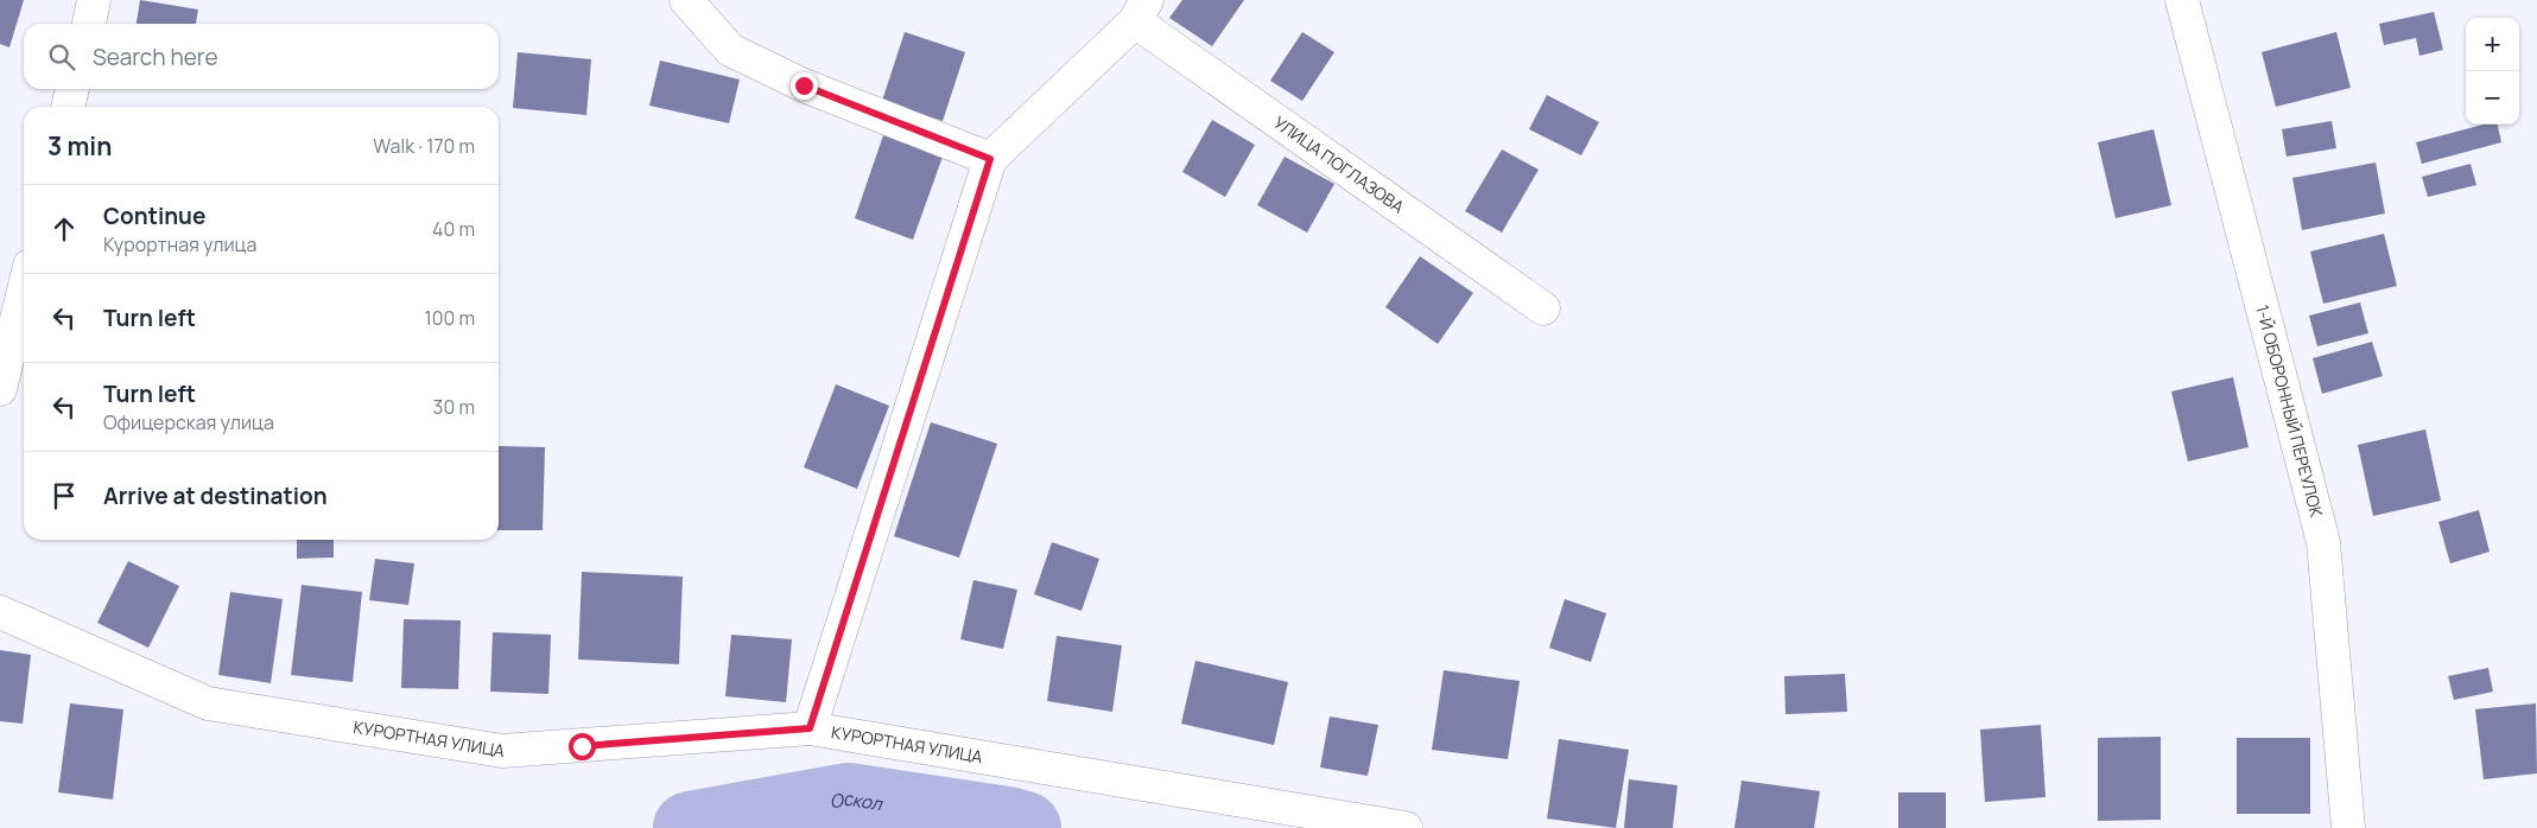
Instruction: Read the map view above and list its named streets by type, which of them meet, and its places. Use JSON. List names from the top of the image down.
{
  "streets": {
    "street": ["УЛИЦА ПОГЛАЗОВА", "1-Й ОБОРОННЫЙ ПЕРЕУЛОК", "КУРОРТНАЯ УЛИЦА"]
  },
  "water": ["Оскол"],
  "page": {
    "map_buttons": ["+", "−"],
    "search": "Search here",
    "heading": ["3 min", "Walk · 170 m"],
    "list": [
      ["Continue", "Курортная улица", "40 m"],
      ["Turn left", "100 m"],
      ["Turn left", "Офицерская улица", "30 m"],
      "Arrive at destination"
    ]
  }
}
